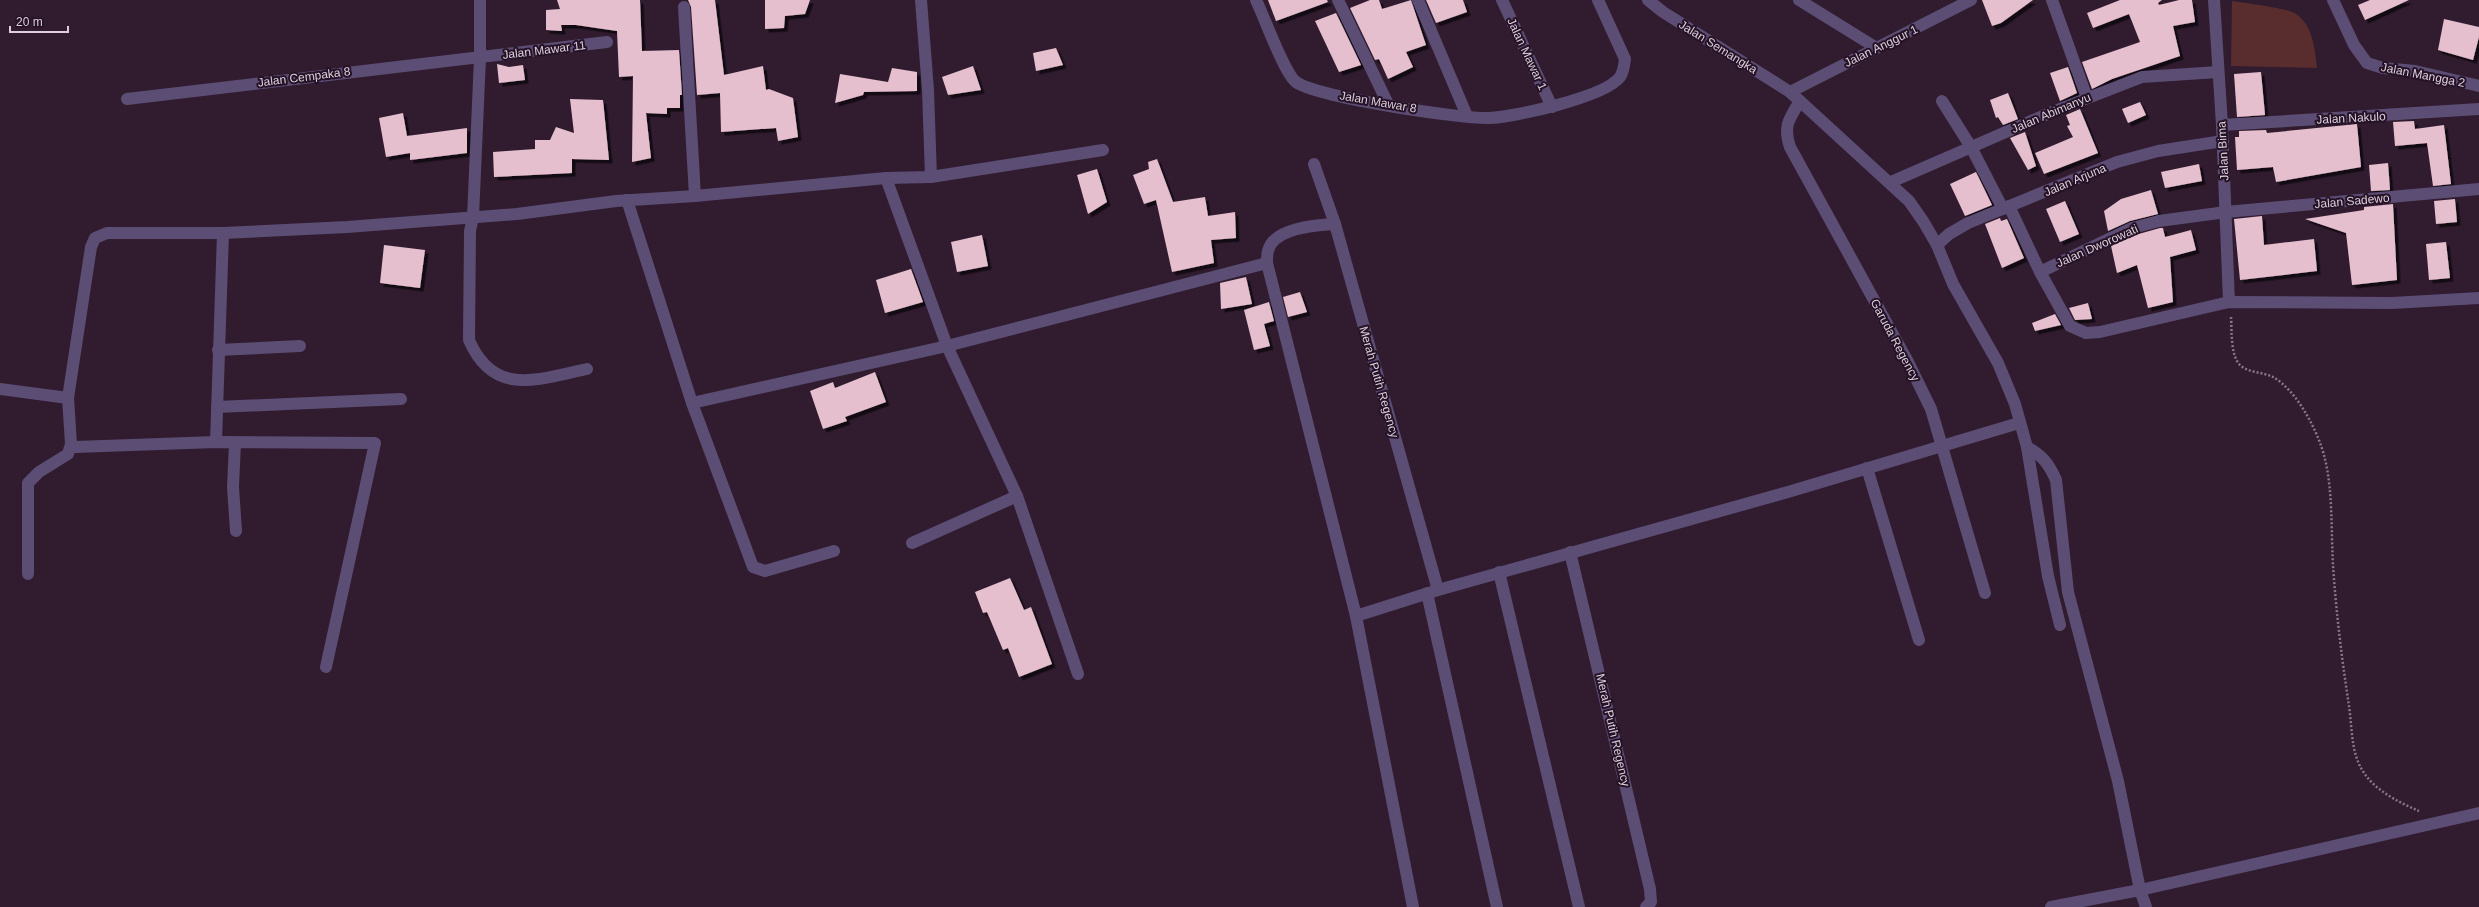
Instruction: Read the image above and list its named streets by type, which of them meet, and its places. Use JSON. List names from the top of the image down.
{
  "streets": {
    "street": [
      "Jalan Anggur 1",
      "Jalan Semangka",
      "Jalan Mawar 11",
      "Jalan Mawar 1",
      "Jalan Mangga 2",
      "Jalan Cempaka 8",
      "Jalan Mawar 8",
      "Jalan Abimanyu",
      "Jalan Nakulo",
      "Jalan Bima",
      "Jalan Arjuna",
      "Jalan Sadewo",
      "Jalan Dworowati",
      "Garuda Regency",
      "Merah Putih Regency"
    ]
  },
  "crossings": [
    ["Jalan Anggur 1", "Jalan Semangka"],
    ["Jalan Semangka", "Jalan Abimanyu"],
    ["Jalan Semangka", "Jalan Arjuna"],
    ["Jalan Semangka", "Garuda Regency"],
    ["Jalan Mawar 11", "Jalan Cempaka 8"],
    ["Jalan Mawar 1", "Jalan Mawar 8"],
    ["Jalan Abimanyu", "Jalan Bima"],
    ["Jalan Nakulo", "Jalan Bima"],
    ["Jalan Bima", "Jalan Arjuna"],
    ["Jalan Bima", "Jalan Sadewo"],
    ["Jalan Bima", "Jalan Dworowati"],
    ["Jalan Sadewo", "Jalan Dworowati"]
  ],
  "scale_bar": "20 m"
}
